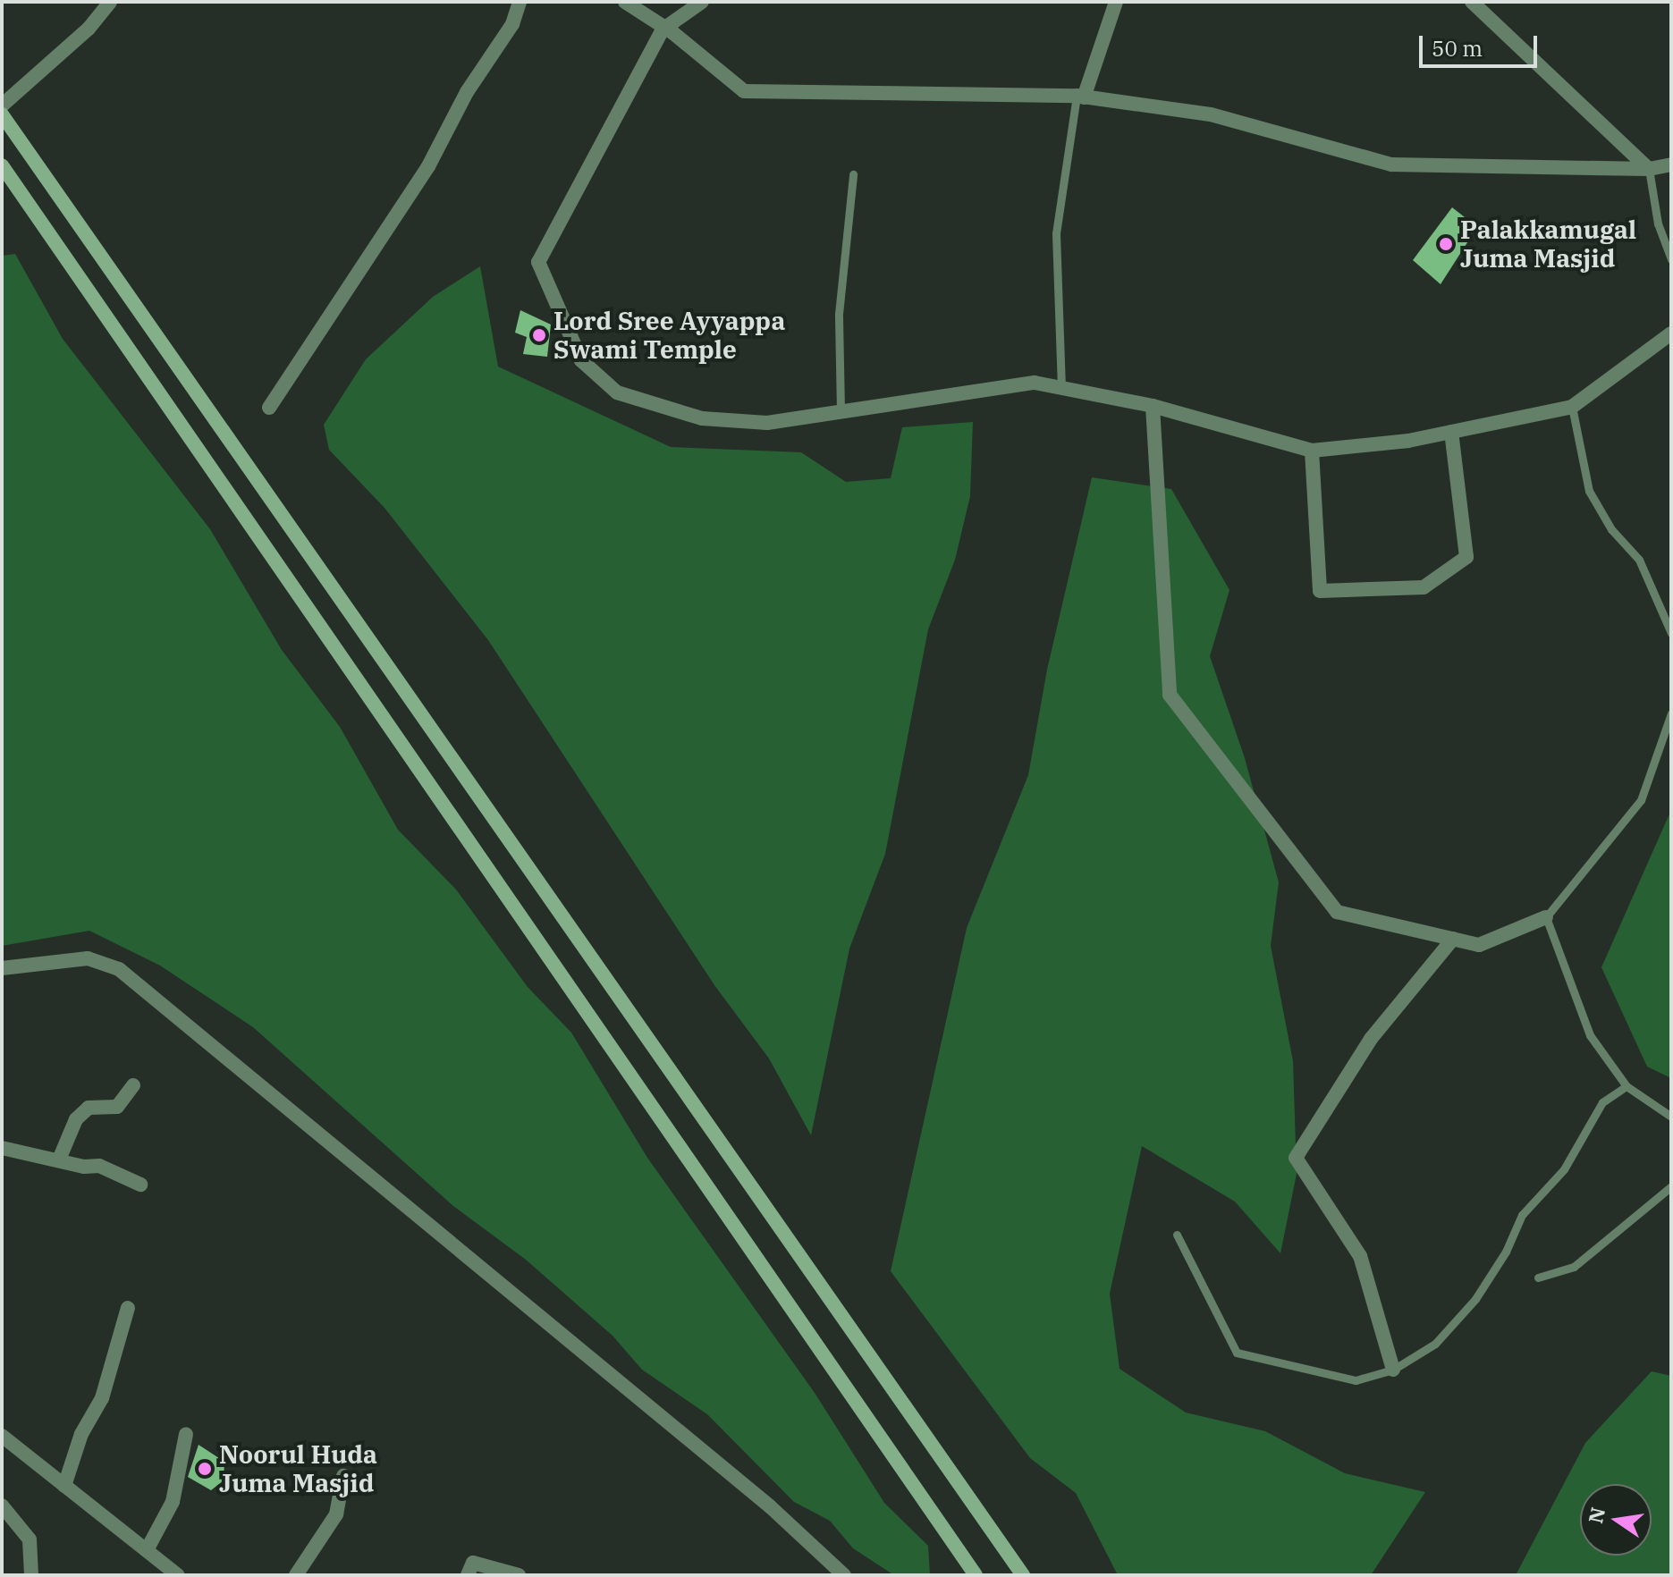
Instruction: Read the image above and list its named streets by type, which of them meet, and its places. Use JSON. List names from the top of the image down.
{
  "places": ["Palakkamugal Juma Masjid", "Lord Sree Ayyappa Swami Temple", "Noorul Huda Juma Masjid"],
  "scale_bar": "50 m",
  "north": "left"
}
